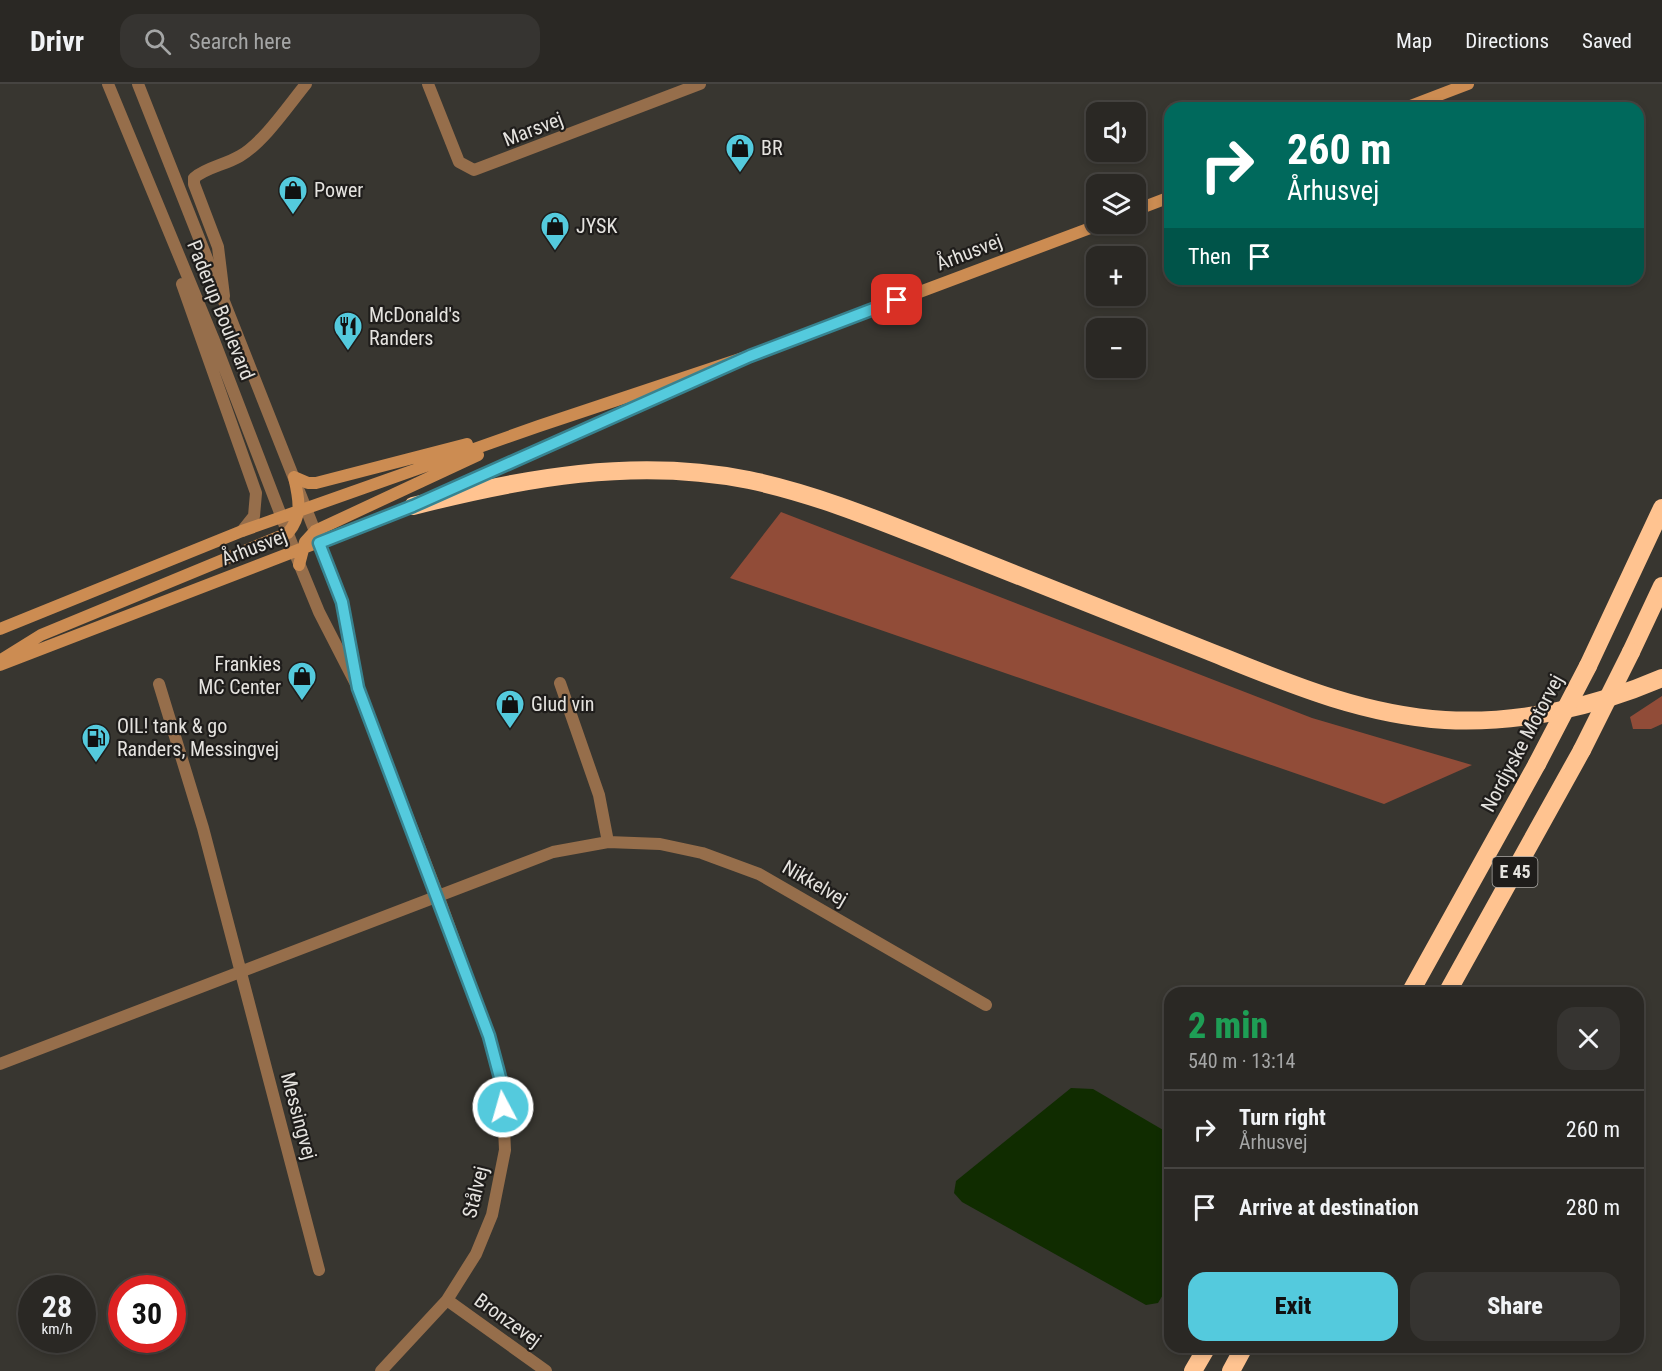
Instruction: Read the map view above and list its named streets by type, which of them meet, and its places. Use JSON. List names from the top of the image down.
{
  "streets": {
    "highway": ["Nordjyske Motorvej", "E 45"],
    "main road": ["Århusvej"],
    "street": [
      "Marsvej",
      "Paderup Boulevard",
      "Nikkelvej",
      "Messingvej",
      "Stålvej",
      "Bronzevej"
    ]
  },
  "crossings": [
    ["Århusvej", "Paderup Boulevard"],
    ["Århusvej", "Stålvej"],
    ["Paderup Boulevard", "Stålvej"],
    ["Nikkelvej", "Stålvej"],
    ["Stålvej", "Bronzevej"]
  ],
  "places": {
    "shop": [
      "BR",
      "Power",
      "JYSK",
      "Frankies MC Center",
      "Glud vin"
    ],
    "restaurant": ["McDonald's Randers"],
    "fuel station": ["OIL! tank & go Randers, Messingvej"]
  },
  "page": {
    "header": "Drivr",
    "search": "Search here",
    "nav": ["Map", "Directions", "Saved"],
    "map_buttons": ["+", "−"],
    "turn": ["260 m", "Århusvej"],
    "then": "Then",
    "heading": ["2 min", "540 m · 13:14"],
    "list": [
      {
        "name": "Turn right",
        "note": "Århusvej",
        "value": "260 m"
      },
      {
        "name": "Arrive at destination",
        "value": "280 m"
      }
    ],
    "buttons": ["Exit", "Share"],
    "speed": "28 km/h",
    "limit": "30"
  }
}
